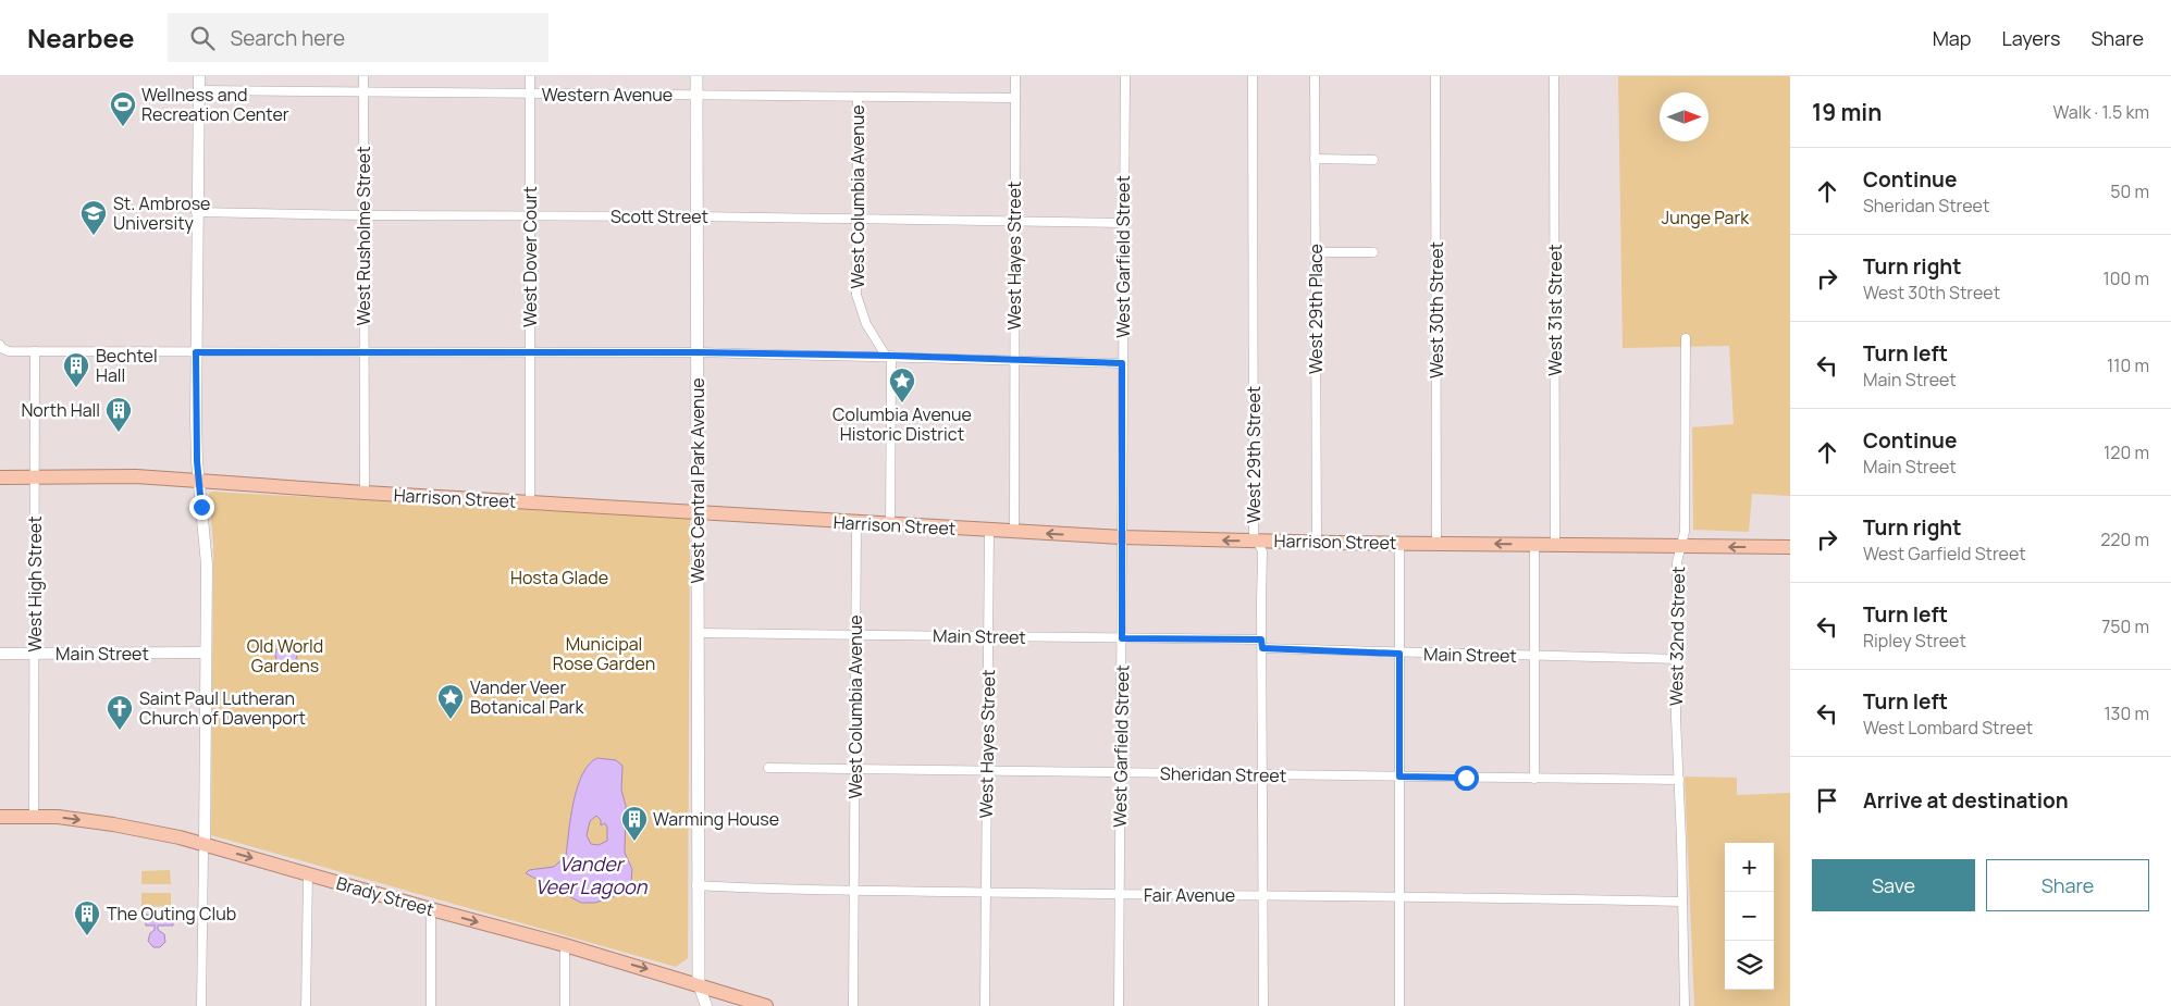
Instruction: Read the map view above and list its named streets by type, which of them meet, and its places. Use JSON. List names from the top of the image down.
{
  "streets": {
    "highway": ["Harrison Street", "Brady Street"],
    "main road": ["West Central Park Avenue"],
    "street": [
      "Western Avenue",
      "West Columbia Avenue",
      "Scott Street",
      "West Rusholme Street",
      "West Hayes Street",
      "West Dover Court",
      "West Garfield Street",
      "West 29th Place",
      "West 30th Street",
      "West 31st Street",
      "West 29th Street",
      "West High Street",
      "Main Street",
      "West 32nd Street",
      "Sheridan Street",
      "Fair Avenue"
    ]
  },
  "crossings": [
    ["Western Avenue", "West Columbia Avenue"],
    ["Western Avenue", "West Rusholme Street"],
    ["Western Avenue", "West Hayes Street"],
    ["Western Avenue", "West Dover Court"],
    ["Western Avenue", "West Central Park Avenue"],
    ["West Columbia Avenue", "Scott Street"],
    ["West Columbia Avenue", "Harrison Street"],
    ["West Columbia Avenue", "Main Street"],
    ["West Columbia Avenue", "Sheridan Street"],
    ["West Columbia Avenue", "Fair Avenue"],
    ["Scott Street", "West Rusholme Street"],
    ["Scott Street", "West Hayes Street"],
    ["Scott Street", "West Dover Court"],
    ["Scott Street", "West Garfield Street"],
    ["Scott Street", "West Central Park Avenue"],
    ["West Rusholme Street", "Harrison Street"],
    ["West Hayes Street", "Harrison Street"],
    ["West Hayes Street", "Main Street"],
    ["West Hayes Street", "Sheridan Street"],
    ["West Hayes Street", "Fair Avenue"],
    ["West Dover Court", "Harrison Street"],
    ["West Garfield Street", "Harrison Street"],
    ["West Garfield Street", "Main Street"],
    ["West Garfield Street", "Sheridan Street"],
    ["West Garfield Street", "Fair Avenue"],
    ["West 29th Place", "Harrison Street"],
    ["West 30th Street", "Harrison Street"],
    ["West 31st Street", "Harrison Street"],
    ["West 29th Street", "Harrison Street"],
    ["West 29th Street", "Main Street"],
    ["West 29th Street", "Sheridan Street"],
    ["West 29th Street", "Fair Avenue"],
    ["West Central Park Avenue", "Harrison Street"],
    ["West Central Park Avenue", "Main Street"],
    ["West Central Park Avenue", "Fair Avenue"],
    ["West Central Park Avenue", "Brady Street"],
    ["Harrison Street", "West High Street"],
    ["Harrison Street", "West 32nd Street"],
    ["West High Street", "Main Street"],
    ["West High Street", "Brady Street"],
    ["Main Street", "West 32nd Street"],
    ["West 32nd Street", "Sheridan Street"],
    ["West 32nd Street", "Fair Avenue"]
  ],
  "one_way": ["Brady Street"],
  "water": ["Vander Veer Lagoon"],
  "parks": [
    "Junge Park",
    "Hosta Glade",
    "Municipal Rose Garden",
    "Old World Gardens"
  ],
  "places": {
    "sports": ["Wellness and Recreation Center"],
    "school or university": ["St. Ambrose University"],
    "building": [
      "Bechtel Hall",
      "North Hall",
      "Warming House",
      "The Outing Club"
    ],
    "place": ["Columbia Avenue Historic District", "Vander Veer Botanical Park"],
    "church": ["Saint Paul Lutheran Church of Davenport"]
  },
  "north": "right",
  "page": {
    "header": "Nearbee",
    "search": "Search here",
    "nav": ["Map", "Layers", "Share"],
    "heading": ["19 min", "Walk · 1.5 km"],
    "list": [
      ["Continue", "Sheridan Street", "50 m"],
      ["Turn right", "West 30th Street", "100 m"],
      ["Turn left", "Main Street", "110 m"],
      ["Continue", "Main Street", "120 m"],
      ["Turn right", "West Garfield Street", "220 m"],
      ["Turn left", "Ripley Street", "750 m"],
      ["Turn left", "West Lombard Street", "130 m"],
      "Arrive at destination"
    ],
    "map_buttons": ["+", "−"],
    "buttons": ["Save", "Share"]
  }
}
